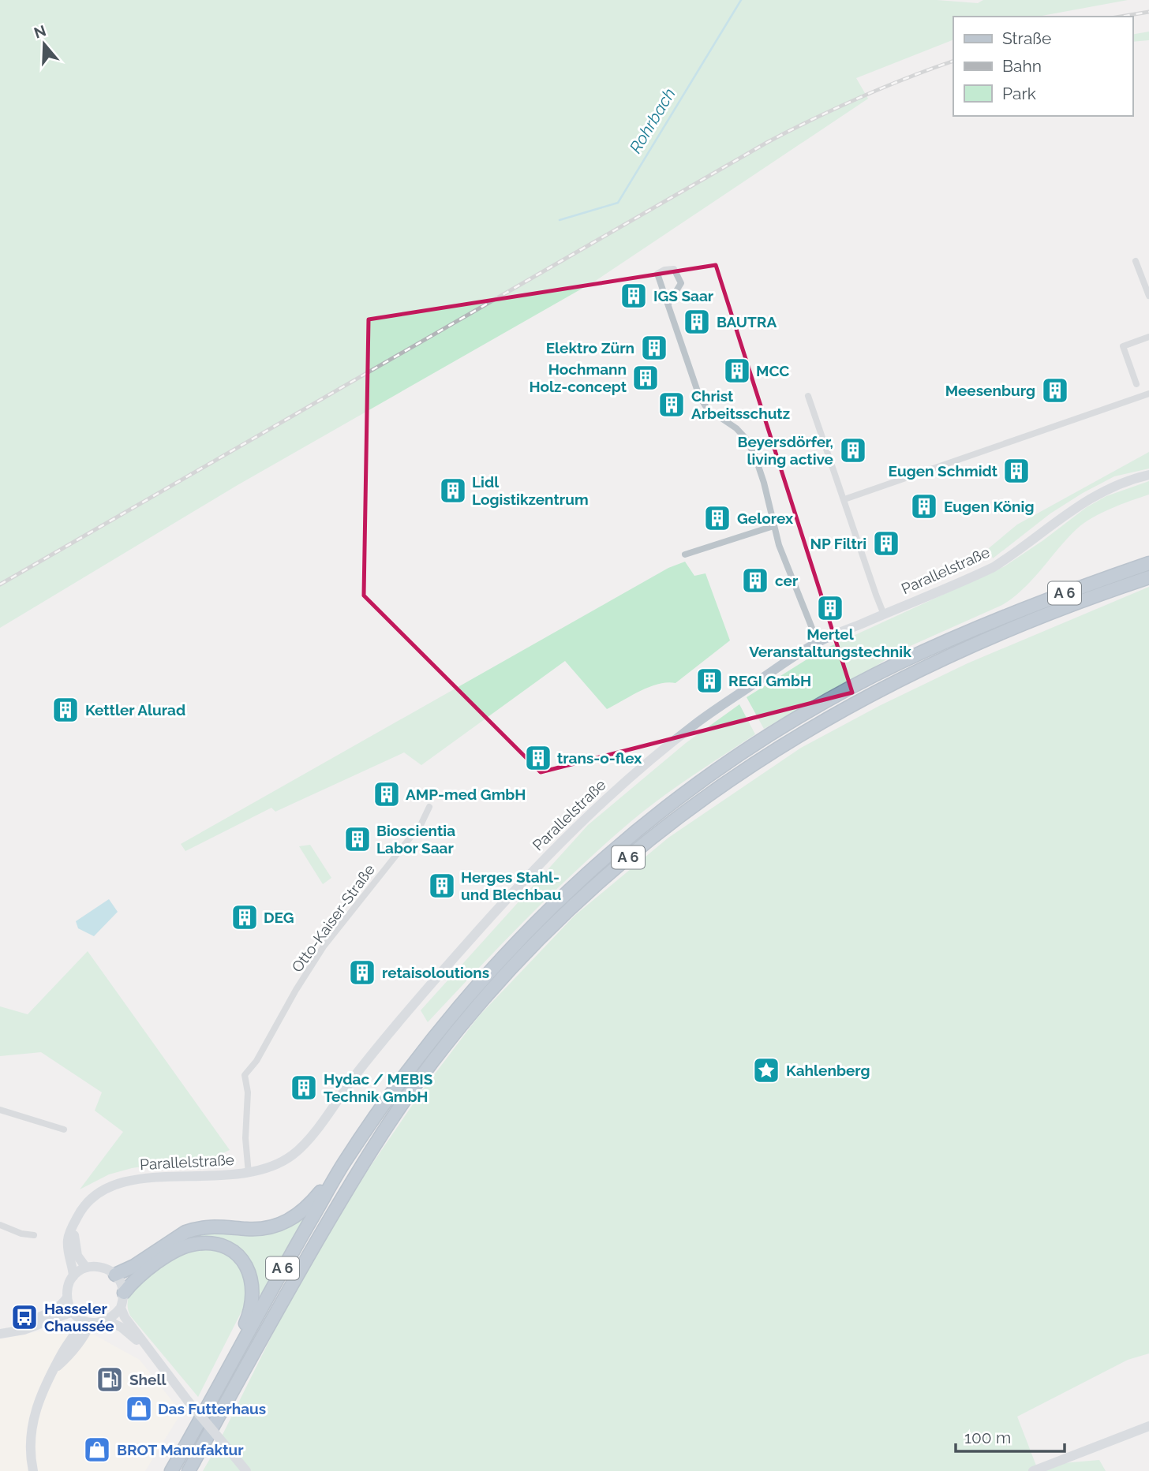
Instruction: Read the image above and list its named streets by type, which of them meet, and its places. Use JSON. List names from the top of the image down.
{
  "streets": {
    "highway": ["A 6"],
    "street": ["Parallelstraße", "Otto-Kaiser-Straße"]
  },
  "crossings": [
    ["Parallelstraße", "Otto-Kaiser-Straße"]
  ],
  "water": ["Rohrbach"],
  "places": {
    "building": [
      "IGS Saar",
      "BAUTRA",
      "Elektro Zürn",
      "MCC",
      "Hochmann Holz-concept",
      "Meesenburg",
      "Christ Arbeitsschutz",
      "Beyersdörfer, living active",
      "Eugen Schmidt",
      "Lidl Logistikzentrum",
      "Eugen König",
      "Gelorex",
      "NP Filtri",
      "cer",
      "Mertel Veranstaltungstechnik",
      "REGI GmbH",
      "Kettler Alurad",
      "trans-o-flex",
      "AMP-med GmbH",
      "Bioscientia Labor Saar",
      "Herges Stahl- und Blechbau",
      "DEG",
      "retaisoloutions",
      "Hydac / MEBIS Technik GmbH"
    ],
    "place": ["Kahlenberg"],
    "bus stop": ["Hasseler Chaussée"],
    "fuel station": ["Shell"],
    "shop": ["Das Futterhaus", "BROT Manufaktur"]
  },
  "legend": ["Straße", "Bahn", "Park"],
  "scale_bar": "100 m",
  "north": "top"
}
